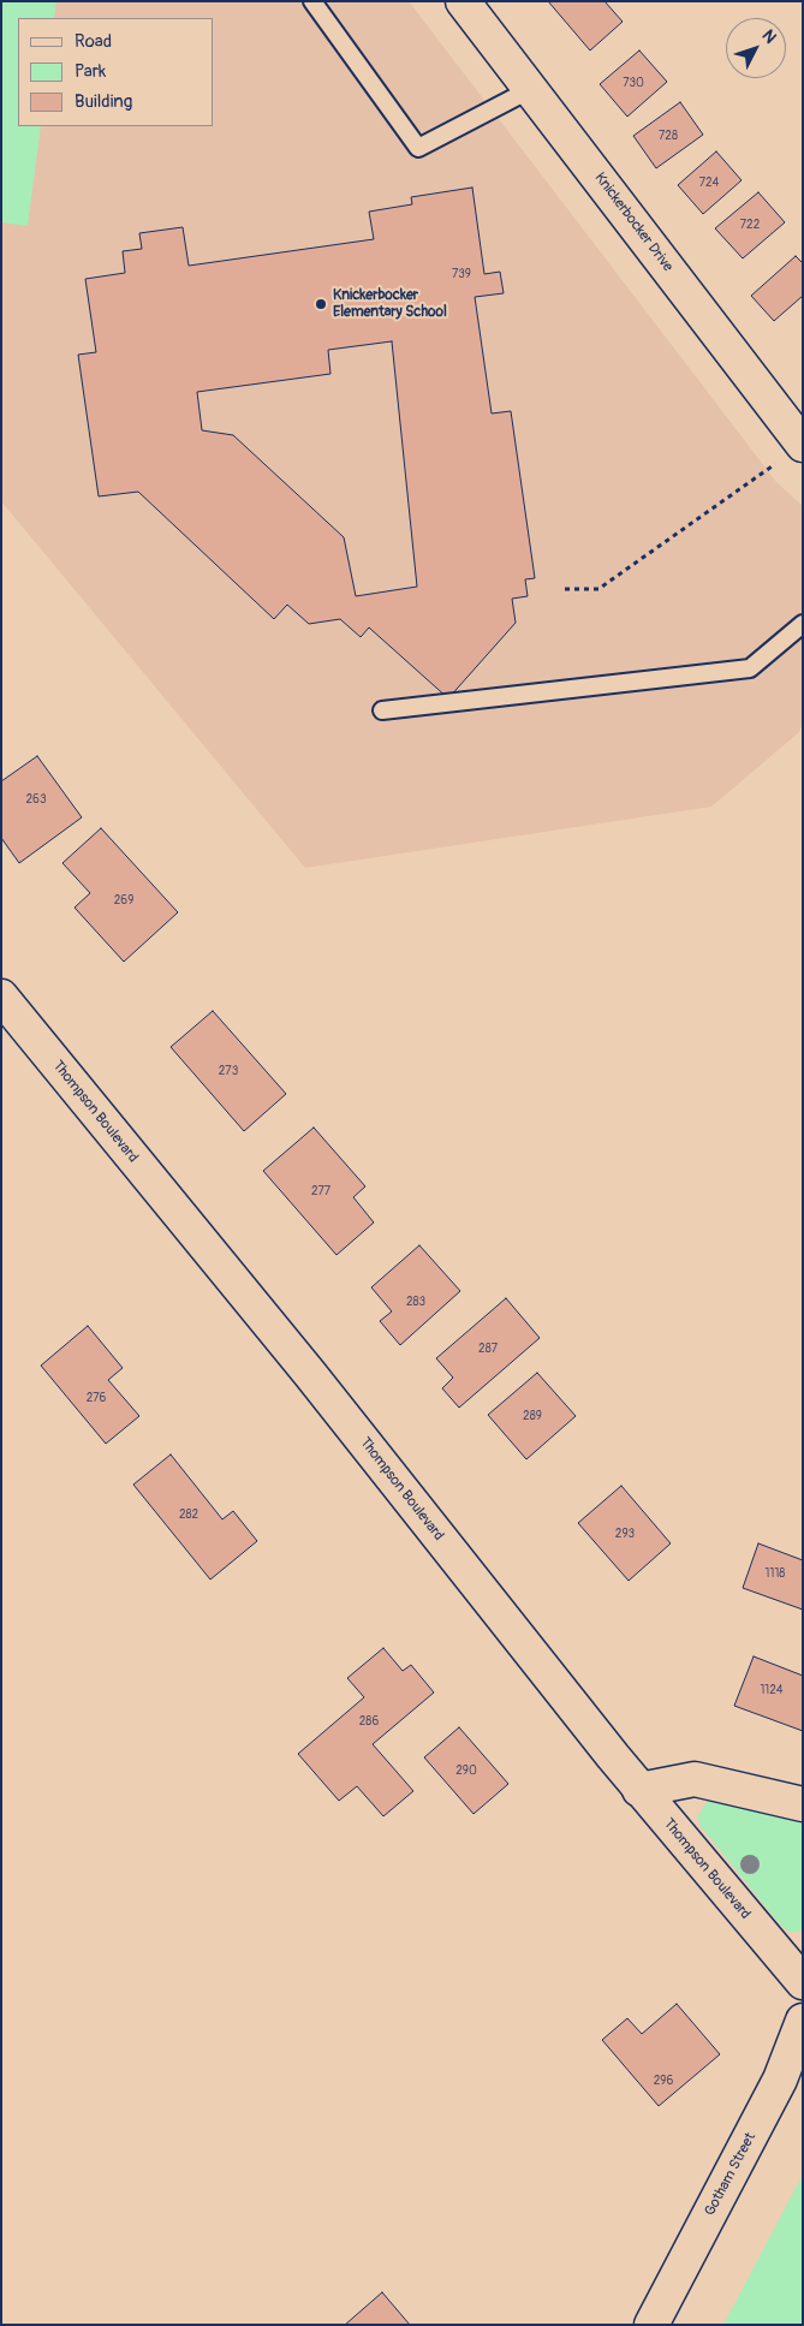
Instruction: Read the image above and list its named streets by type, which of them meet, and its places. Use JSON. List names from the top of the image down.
{
  "streets": {
    "street": ["Knickerbocker Drive", "Thompson Boulevard", "Gotham Street"]
  },
  "places": ["Knickerbocker Elementary School"],
  "house_numbers": [
    "730",
    "728",
    "724",
    "722",
    "739",
    "263",
    "269",
    "273",
    "277",
    "283",
    "287",
    "276",
    "289",
    "282",
    "293",
    "1118",
    "1124",
    "286",
    "290",
    "296"
  ],
  "legend": ["Road", "Park", "Building"],
  "north": "top right"
}
